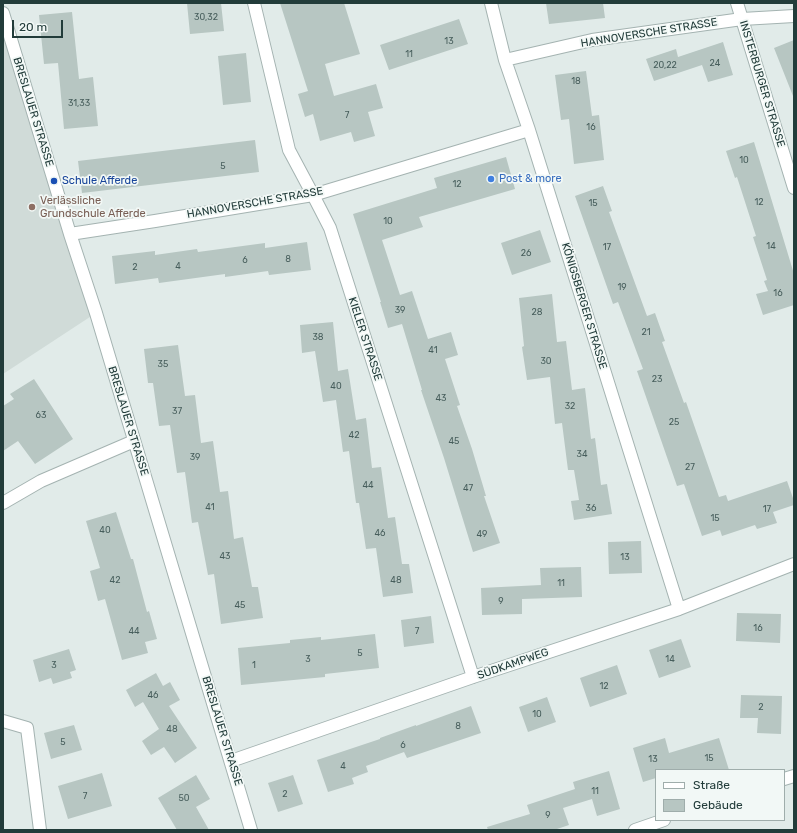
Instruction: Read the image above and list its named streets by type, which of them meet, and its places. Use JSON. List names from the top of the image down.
{
  "streets": {
    "street": [
      "HANNOVERSCHE STRASSE",
      "INSTERBURGER STRASSE",
      "BRESLAUER STRASSE",
      "KÖNIGSBERGER STRASSE",
      "KIELER STRASSE",
      "SÜDKAMPWEG"
    ]
  },
  "crossings": [
    ["HANNOVERSCHE STRASSE", "INSTERBURGER STRASSE"],
    ["HANNOVERSCHE STRASSE", "BRESLAUER STRASSE"],
    ["HANNOVERSCHE STRASSE", "KÖNIGSBERGER STRASSE"],
    ["HANNOVERSCHE STRASSE", "KIELER STRASSE"],
    ["BRESLAUER STRASSE", "SÜDKAMPWEG"],
    ["KÖNIGSBERGER STRASSE", "SÜDKAMPWEG"],
    ["KIELER STRASSE", "SÜDKAMPWEG"]
  ],
  "places": ["Post & more", "Schule Afferde", "Verlässliche Grundschule Afferde"],
  "house_numbers": [
    "30,32",
    "13",
    "11",
    "24",
    "20,22",
    "18",
    "31,33",
    "7",
    "16",
    "10",
    "5",
    "12",
    "12",
    "15",
    "10",
    "14",
    "17",
    "26",
    "8",
    "6",
    "4",
    "2",
    "19",
    "16",
    "39",
    "28",
    "21",
    "38",
    "41",
    "30",
    "35",
    "23",
    "40",
    "43",
    "32",
    "37",
    "63",
    "25",
    "42",
    "45",
    "34",
    "39",
    "27",
    "44",
    "47",
    "41",
    "36",
    "17",
    "15",
    "40",
    "46",
    "49",
    "43",
    "13",
    "42",
    "48",
    "11",
    "9",
    "45",
    "16",
    "44",
    "7",
    "5",
    "3",
    "14",
    "3",
    "1",
    "12",
    "46",
    "2",
    "10",
    "8",
    "48",
    "5",
    "6",
    "15",
    "13",
    "4",
    "11",
    "2",
    "7",
    "50",
    "9"
  ],
  "legend": ["Straße", "Gebäude"],
  "scale_bar": "20 m"
}
